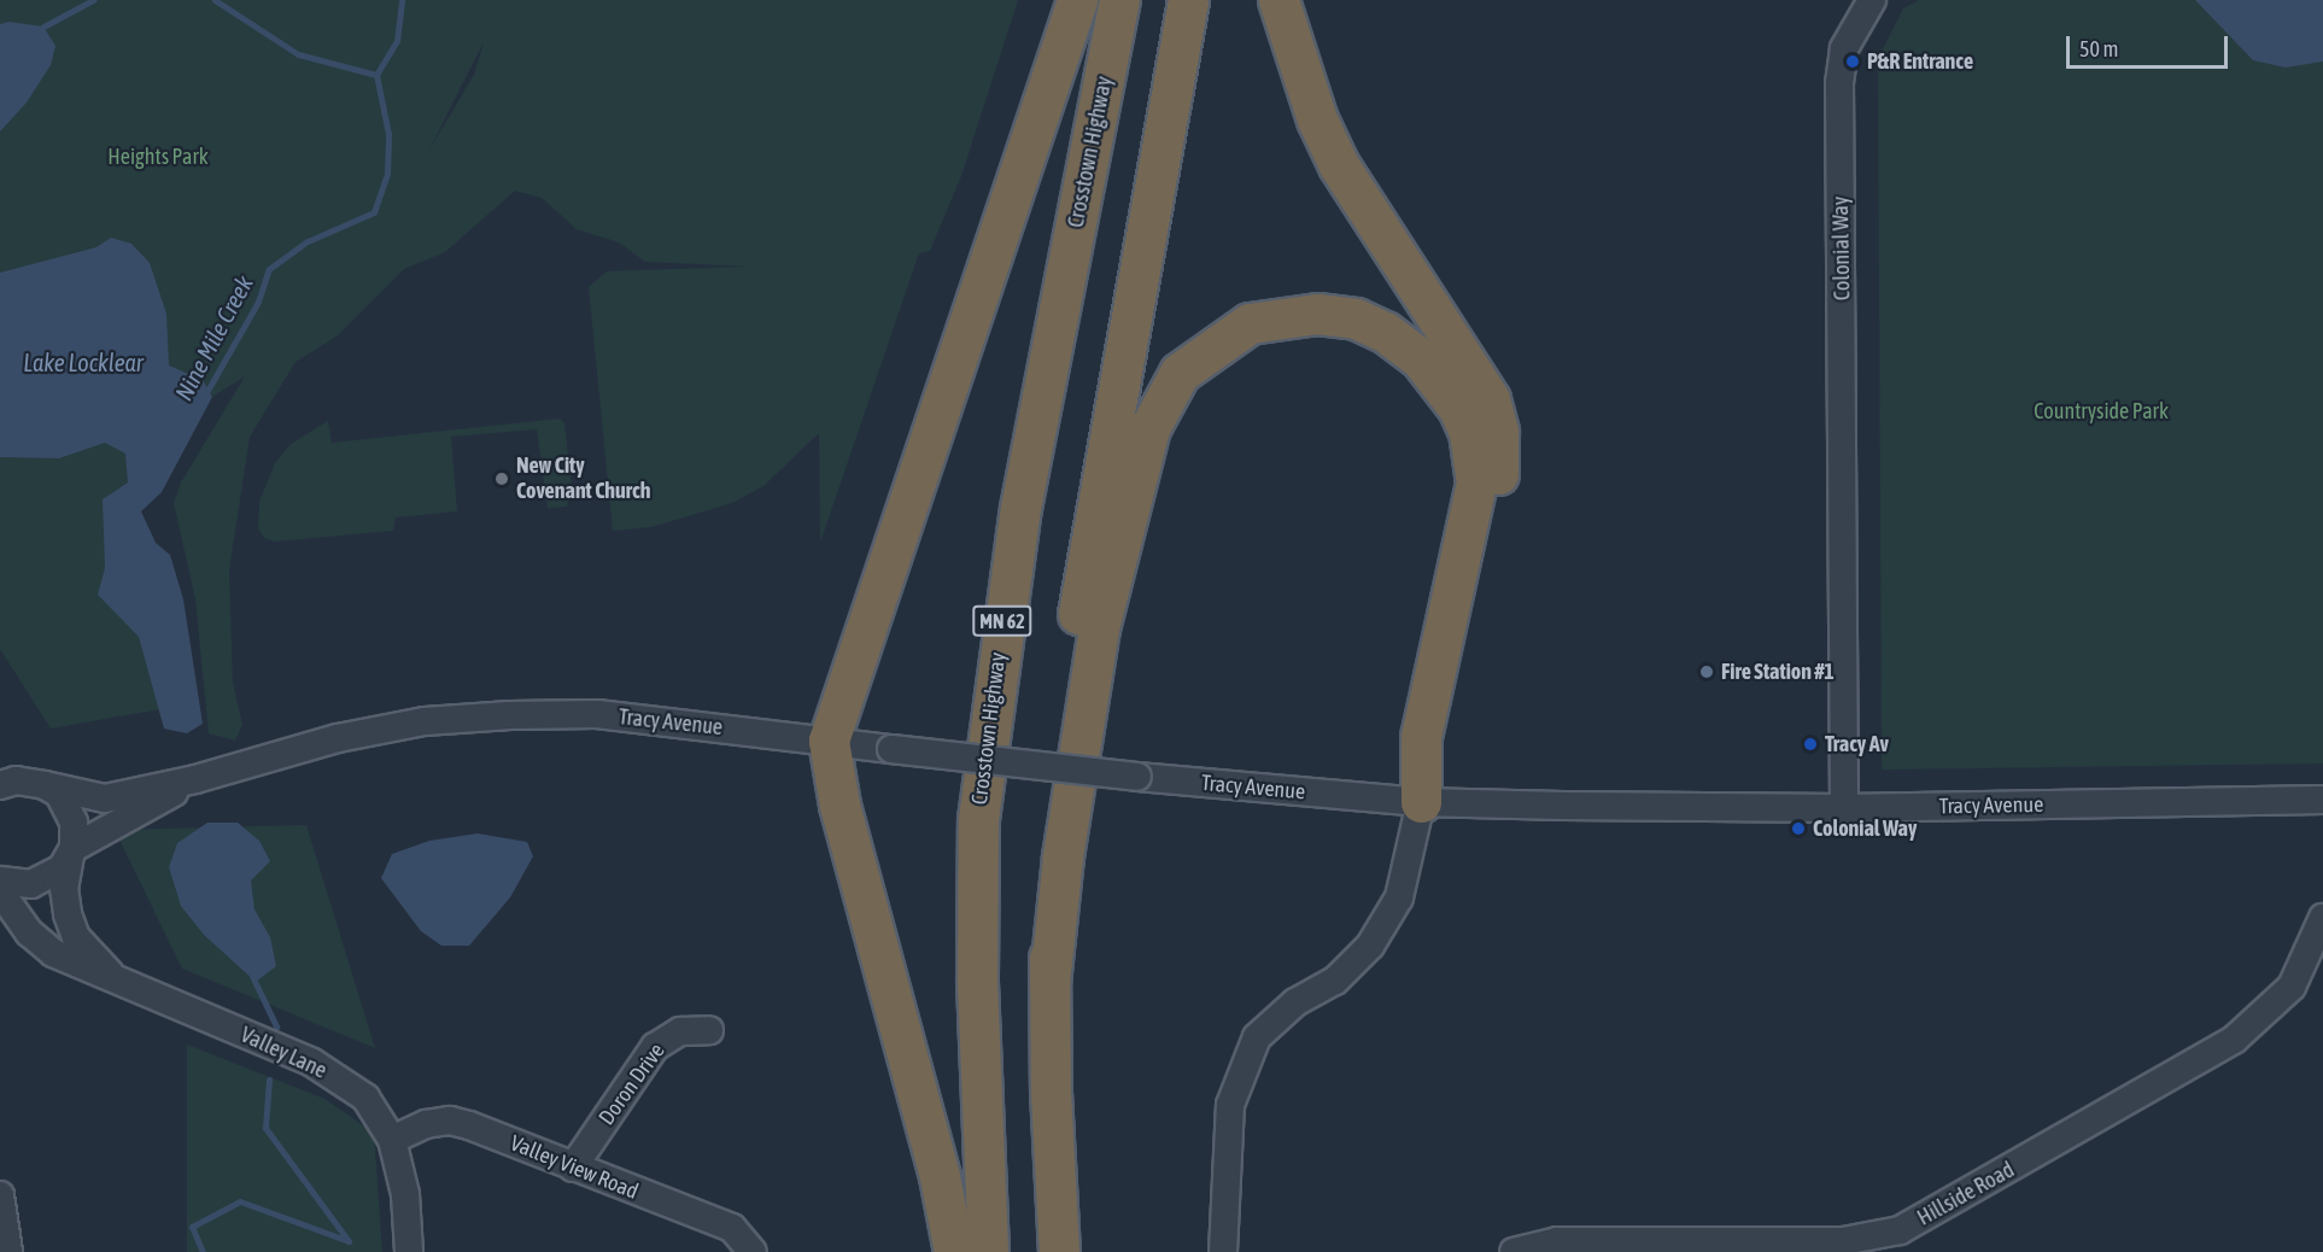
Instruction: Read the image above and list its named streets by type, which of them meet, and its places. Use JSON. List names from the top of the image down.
{
  "streets": {
    "highway": ["Crosstown Highway", "MN 62"],
    "street": [
      "Colonial Way",
      "Tracy Avenue",
      "Valley Lane",
      "Doron Drive",
      "Valley View Road",
      "Hillside Road"
    ]
  },
  "crossings": [
    ["Colonial Way", "Tracy Avenue"],
    ["Tracy Avenue", "Valley Lane"],
    ["Valley Lane", "Valley View Road"],
    ["Doron Drive", "Valley View Road"]
  ],
  "water": ["Nine Mile Creek", "Lake Locklear"],
  "parks": ["Heights Park", "Countryside Park"],
  "places": [
    "P&R Entrance",
    "New City Covenant Church",
    "Fire Station #1",
    "Tracy Av",
    "Colonial Way"
  ],
  "scale_bar": "50 m"
}
